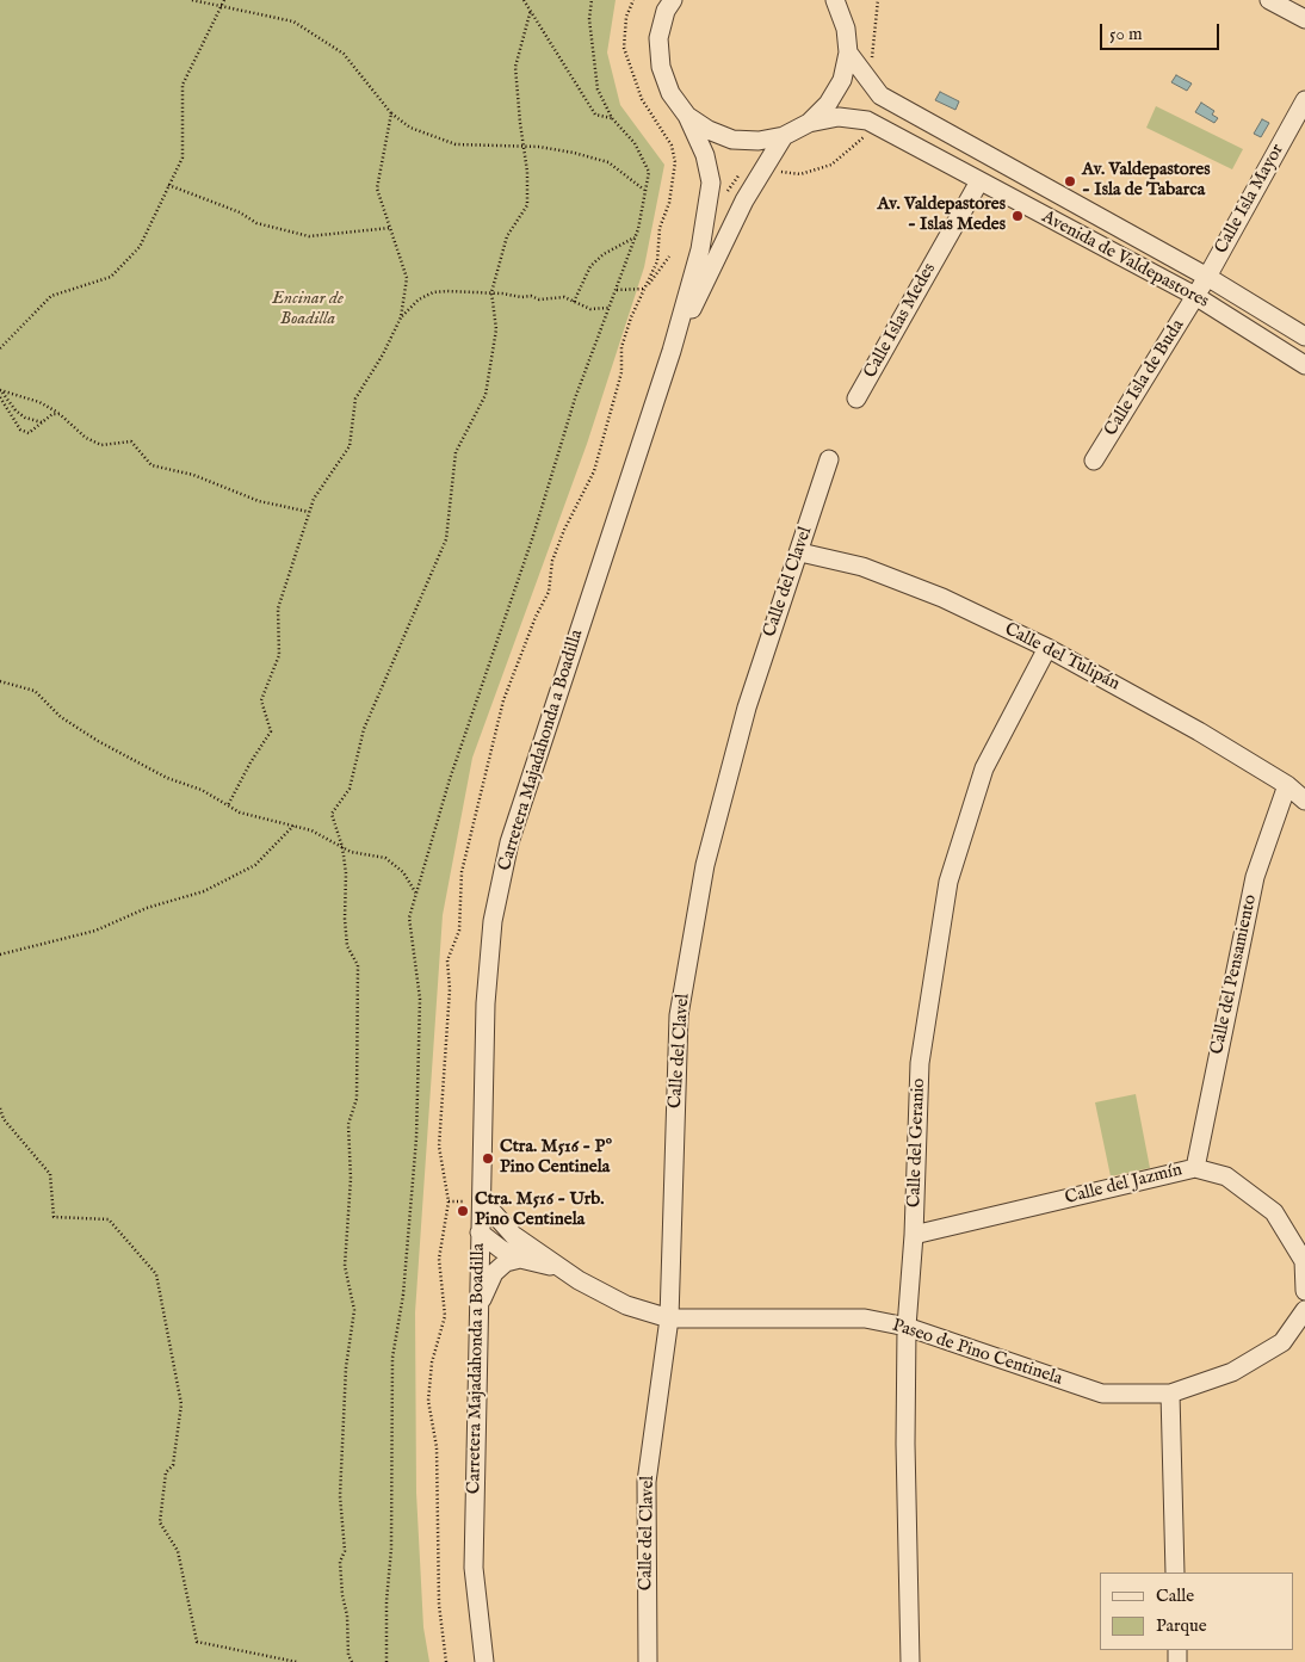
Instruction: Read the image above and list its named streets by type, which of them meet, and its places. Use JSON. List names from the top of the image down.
{
  "streets": {
    "street": [
      "Calle Isla Mayor",
      "Avenida de Valdepastores",
      "Calle Islas Medes",
      "Calle Isla de Buda",
      "Calle del Clavel",
      "Calle del Tulipán",
      "Carretera Majadahonda a Boadilla",
      "Calle del Pensamiento",
      "Calle del Geranio",
      "Calle del Jazmín",
      "Paseo de Pino Centinela"
    ]
  },
  "crossings": [
    ["Calle Isla Mayor", "Avenida de Valdepastores"],
    ["Calle Isla Mayor", "Calle Isla de Buda"],
    ["Avenida de Valdepastores", "Calle Islas Medes"],
    ["Avenida de Valdepastores", "Calle Isla de Buda"],
    ["Calle del Clavel", "Calle del Tulipán"],
    ["Calle del Clavel", "Paseo de Pino Centinela"],
    ["Calle del Tulipán", "Calle del Pensamiento"],
    ["Calle del Tulipán", "Calle del Geranio"],
    ["Calle del Pensamiento", "Calle del Jazmín"],
    ["Calle del Geranio", "Calle del Jazmín"],
    ["Calle del Geranio", "Paseo de Pino Centinela"]
  ],
  "parks": ["Encinar de Boadilla"],
  "places": [
    "Av. Valdepastores - Isla de Tabarca",
    "Av. Valdepastores - Islas Medes",
    "Ctra. M516 - Pº Pino Centinela",
    "Ctra. M516 - Urb. Pino Centinela"
  ],
  "legend": ["Calle", "Parque"],
  "scale_bar": "50 m"
}
